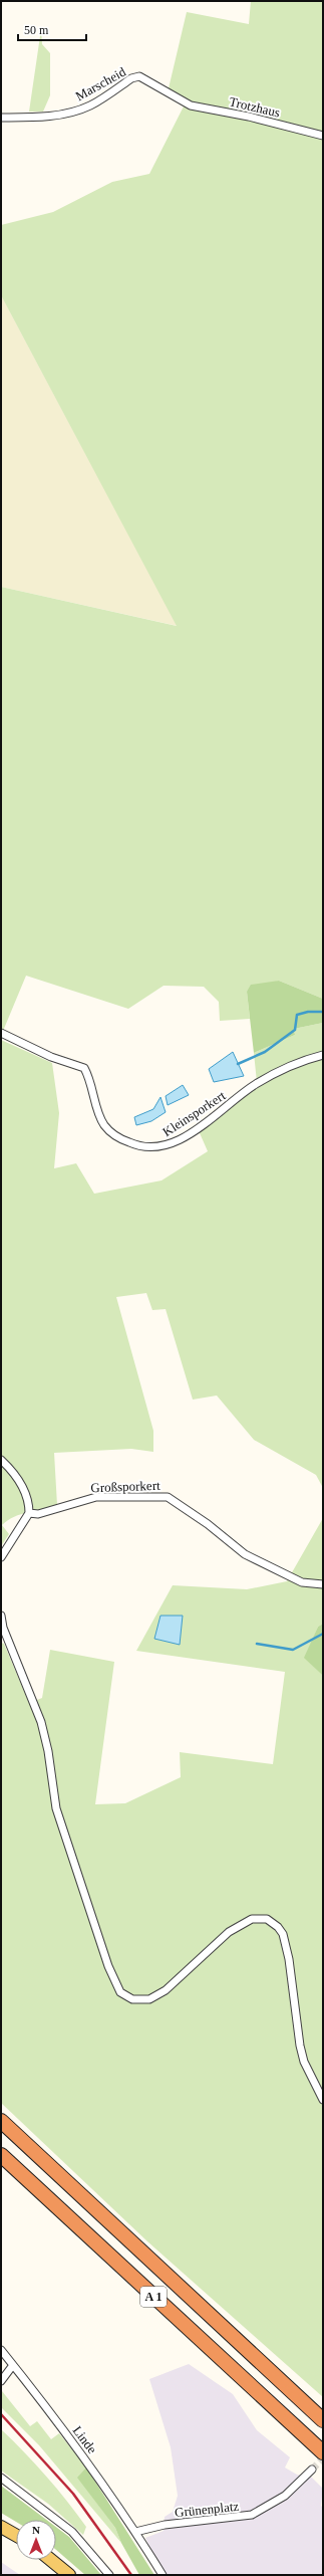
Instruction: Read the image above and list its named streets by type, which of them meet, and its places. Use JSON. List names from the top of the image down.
{
  "streets": {
    "highway": ["A 1"],
    "street": [
      "Marscheid",
      "Trotzhaus",
      "Kleinsporkert",
      "Großsporkert",
      "Linde",
      "Grünenplatz"
    ]
  },
  "crossings": [
    ["Marscheid", "Trotzhaus"],
    ["Linde", "Grünenplatz"]
  ],
  "scale_bar": "50 m",
  "north": "top"
}
